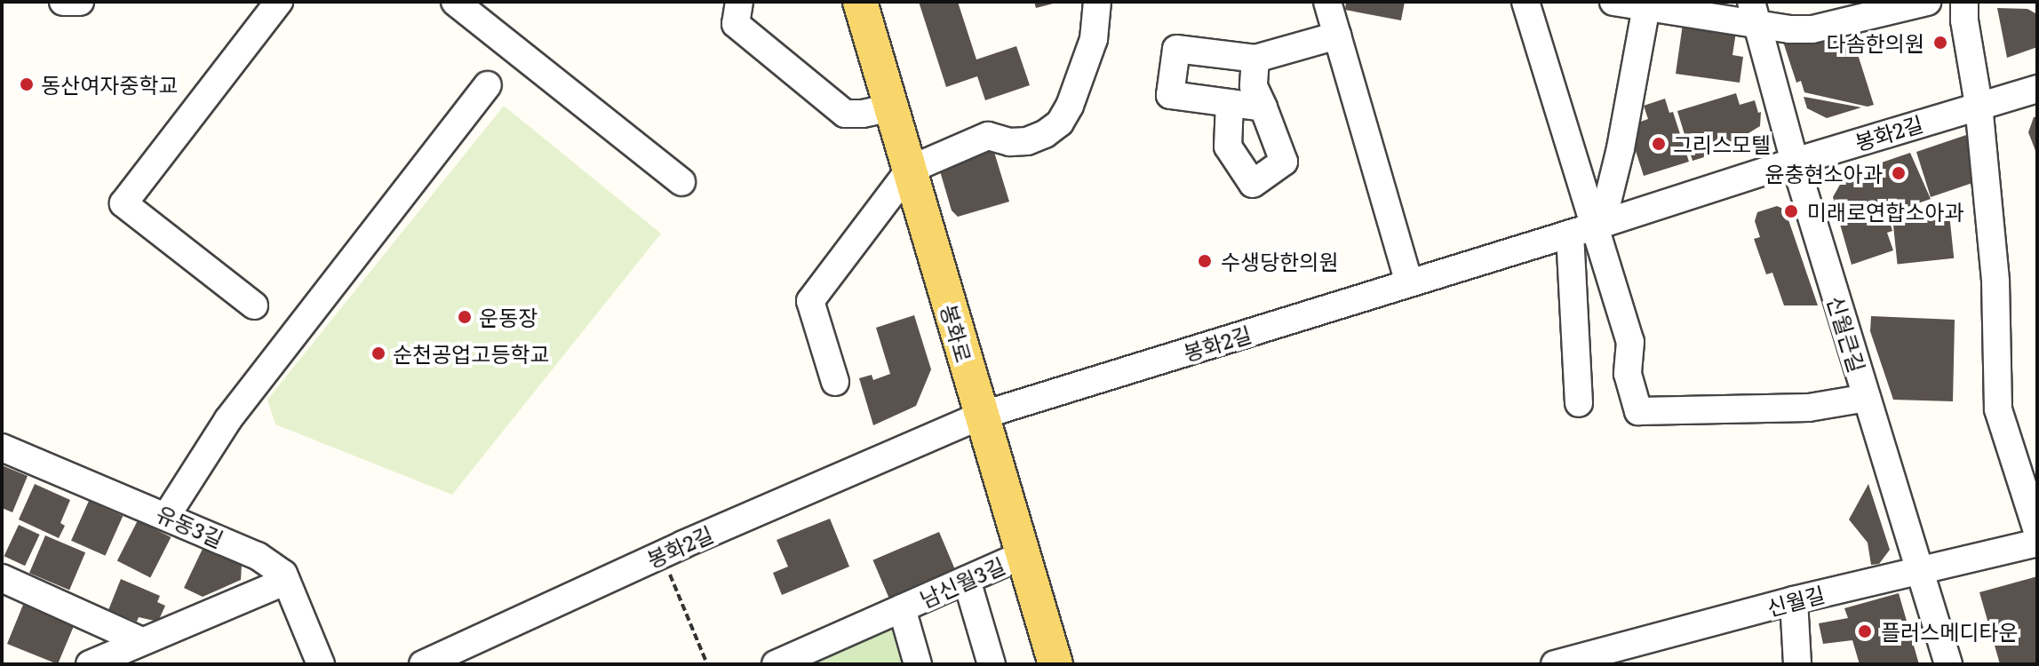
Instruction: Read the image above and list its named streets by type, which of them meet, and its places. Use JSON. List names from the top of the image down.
{
  "streets": {
    "main road": ["봉화로"],
    "street": [
      "봉화2길",
      "신월큰길",
      "유동3길",
      "남신월3길",
      "신월길"
    ]
  },
  "crossings": [
    ["봉화2길", "봉화로"],
    ["봉화2길", "신월큰길"],
    ["봉화로", "남신월3길"],
    ["신월큰길", "신월길"]
  ],
  "places": [
    "다솜한의원",
    "동산여자중학교",
    "그리스모텔",
    "윤충현소아과",
    "미래로연합소아과",
    "수생당한의원",
    "운동장",
    "순천공업고등학교",
    "플러스메디타운"
  ]
}
